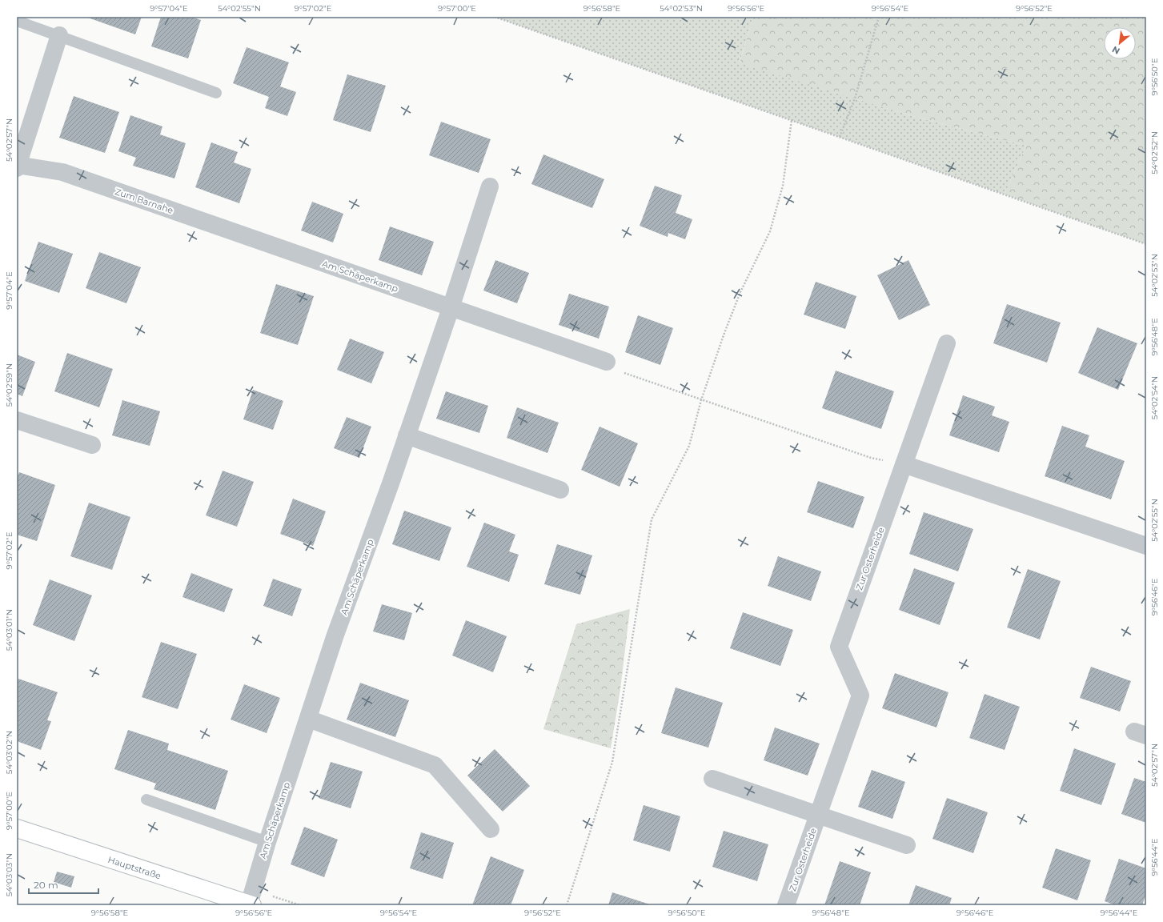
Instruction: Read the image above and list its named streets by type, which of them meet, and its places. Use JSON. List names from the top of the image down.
{
  "streets": {
    "street": [
      "Zum Barnahe",
      "Am Schäperkamp",
      "Zur Osterheide",
      "Hauptstraße"
    ]
  },
  "crossings": [
    ["Zum Barnahe", "Am Schäperkamp"],
    ["Am Schäperkamp", "Hauptstraße"]
  ],
  "scale_bar": "20 m",
  "north": "bottom left",
  "coordinates": [
    "9°57'04\"E",
    "54°02'55\"N",
    "9°57'02\"E",
    "9°57'00\"E",
    "9°56'58\"E",
    "54°02'53\"N",
    "9°56'56\"E",
    "9°56'54\"E",
    "9°56'52\"E",
    "9°56'50\"E",
    "54°02'57\"N",
    "54°02'52\"N",
    "9°56'48\"E",
    "54°02'59\"N",
    "54°02'54\"N",
    "9°56'46\"E",
    "54°03'01\"N",
    "54°03'02\"N",
    "9°56'44\"E",
    "54°03'03\"N"
  ]
}
